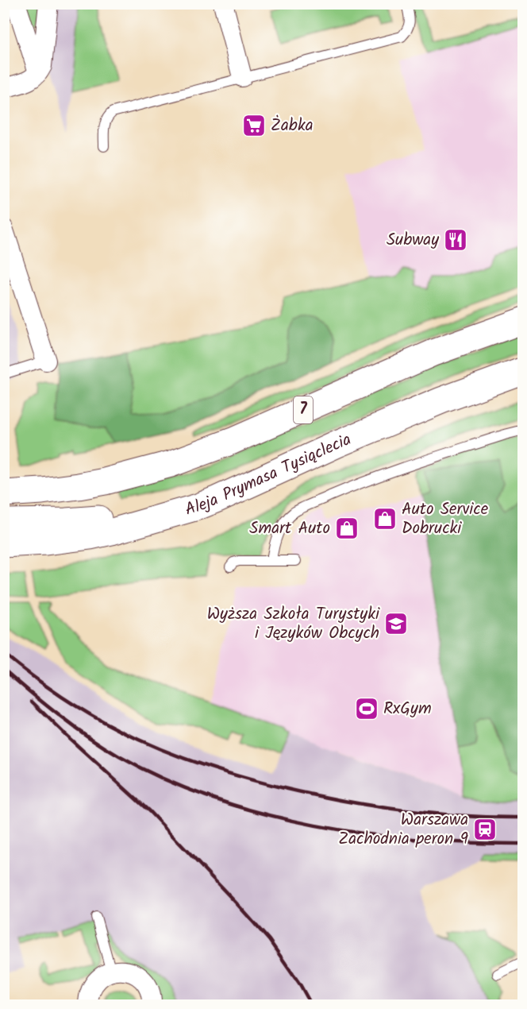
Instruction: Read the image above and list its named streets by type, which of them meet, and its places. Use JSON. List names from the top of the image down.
{
  "streets": {
    "main road": ["7", "Aleja Prymasa Tysiąclecia"]
  },
  "places": {
    "supermarket": ["Żabka"],
    "restaurant": ["Subway"],
    "shop": ["Auto Service Dobrucki", "Smart Auto"],
    "school or university": ["Wyższa Szkoła Turystyki i Języków Obcych"],
    "sports": ["RxGym"],
    "station": ["Warszawa Zachodnia peron 9"]
  }
}
